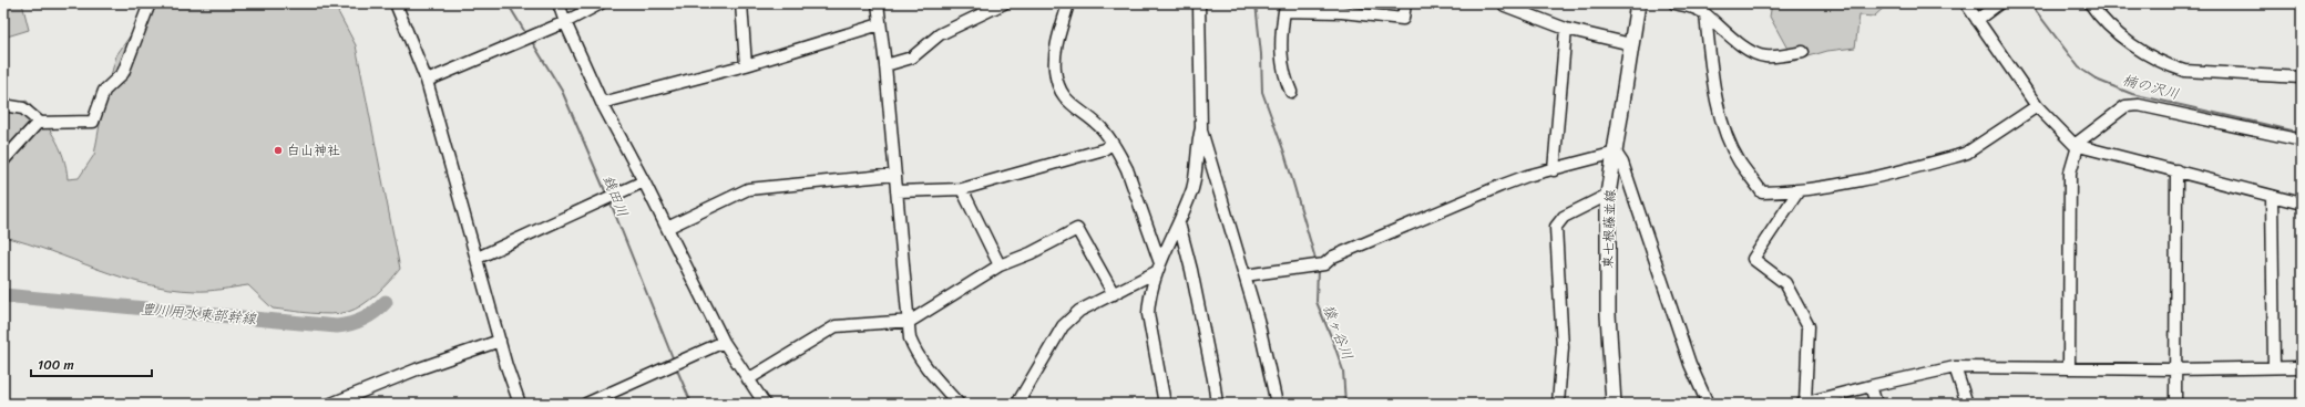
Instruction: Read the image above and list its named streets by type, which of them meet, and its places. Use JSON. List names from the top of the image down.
{
  "streets": {
    "main road": ["東七根藤並線"]
  },
  "water": [
    "楠の沢川",
    "銭田川",
    "豊川用水東部幹線",
    "猿ヶ谷川"
  ],
  "places": ["白山神社"],
  "scale_bar": "100 m"
}
